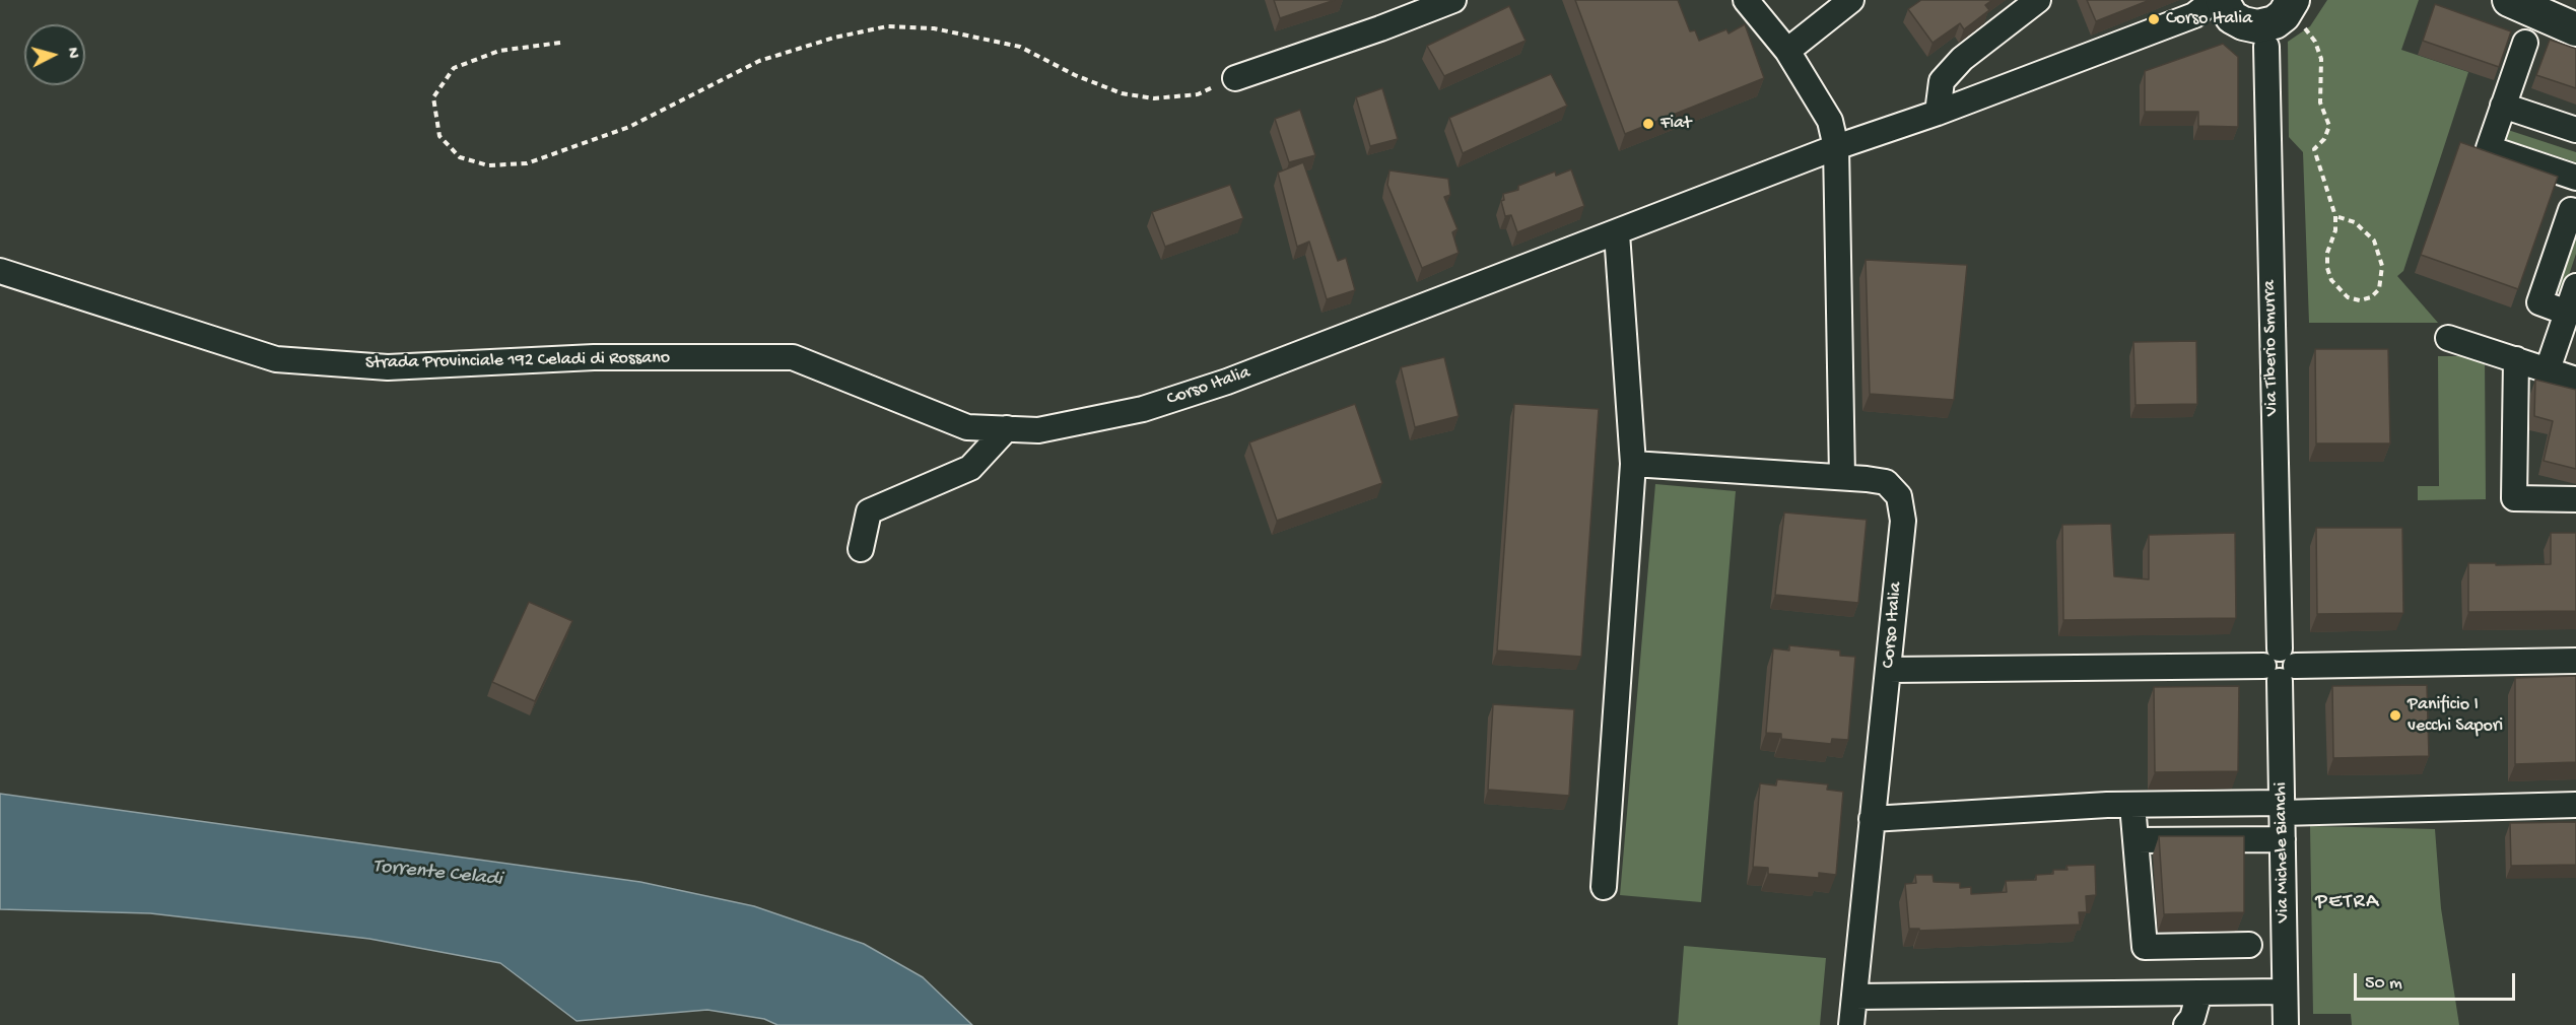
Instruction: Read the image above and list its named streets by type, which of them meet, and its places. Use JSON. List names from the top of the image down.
{
  "streets": {
    "street": [
      "Via Tiberio Smurra",
      "Strada Provinciale 192 Celadi di Rossano",
      "Corso Italia",
      "Via Michele Bianchi"
    ]
  },
  "crossings": [
    ["Via Tiberio Smurra", "Via Michele Bianchi"],
    ["Strada Provinciale 192 Celadi di Rossano", "Corso Italia"]
  ],
  "districts": ["PETRA"],
  "water": ["Torrente Celadi"],
  "places": ["Corso Italia", "Fiat", "Panificio I vecchi Sapori"],
  "scale_bar": "50 m",
  "north": "right"
}
